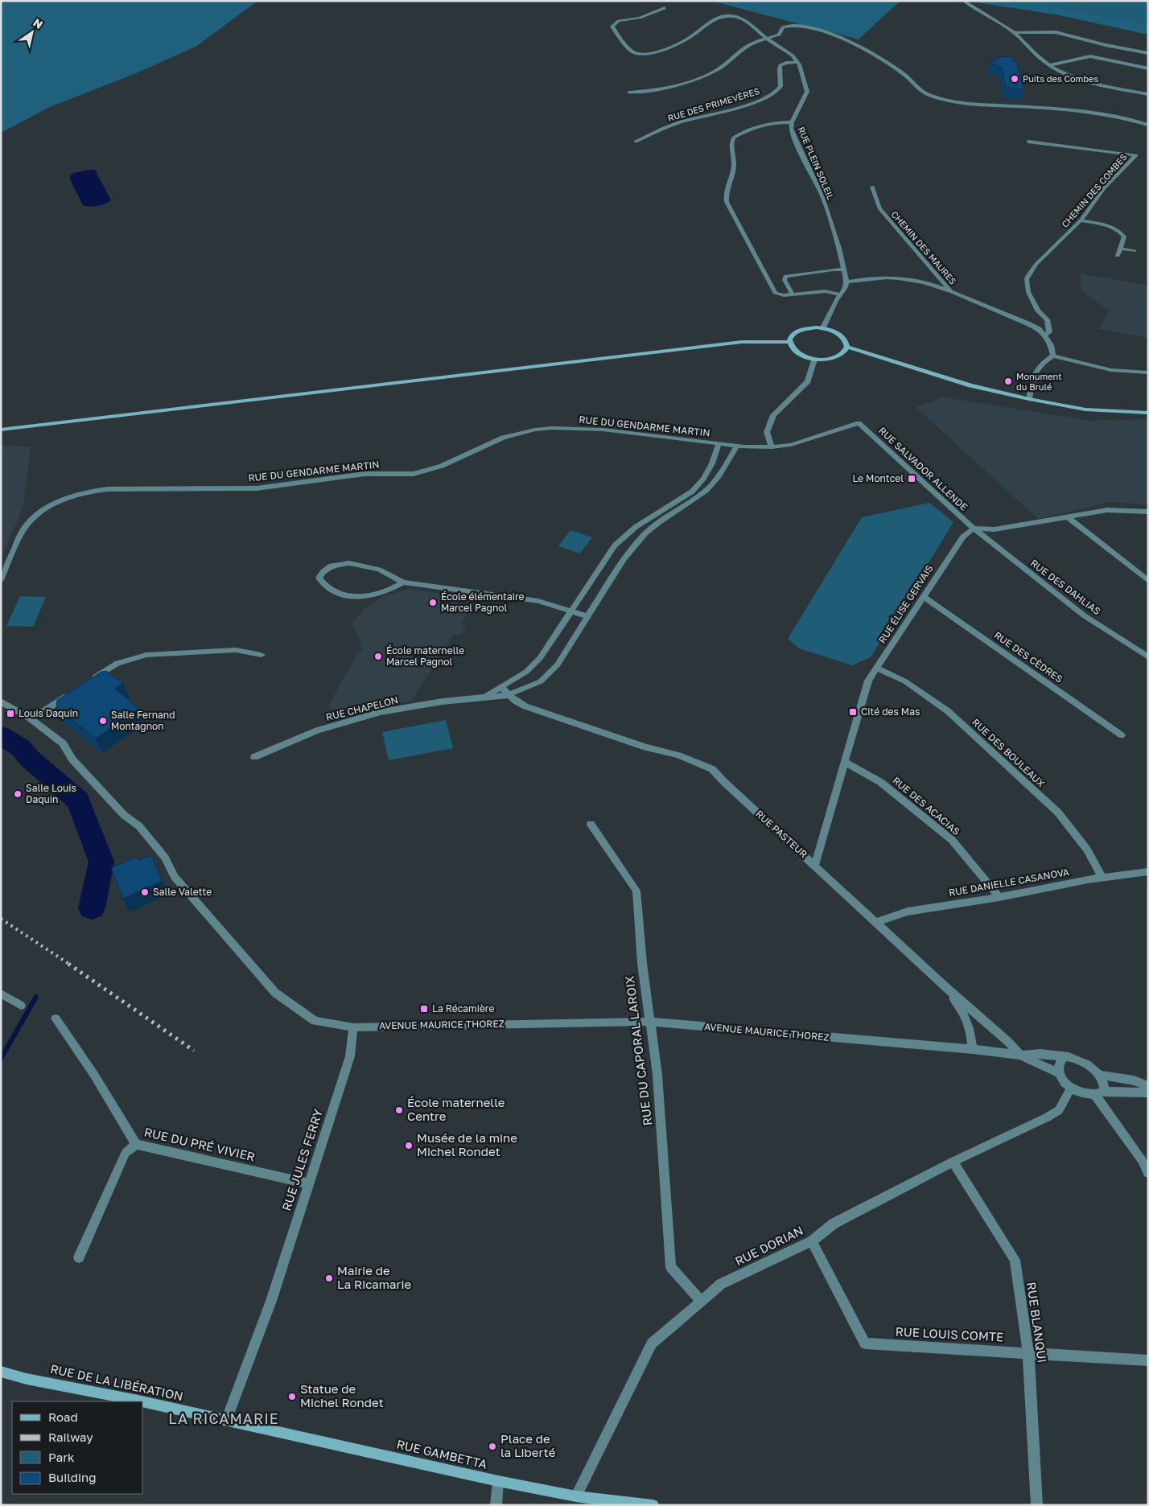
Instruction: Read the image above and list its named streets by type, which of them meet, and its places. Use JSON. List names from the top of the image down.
{
  "streets": {
    "main road": ["RUE DE LA LIBÉRATION", "RUE GAMBETTA"],
    "street": [
      "RUE DES PRIMEVÈRES",
      "RUE PLEIN SOLEIL",
      "CHEMIN DES COMBES",
      "CHEMIN DES MAURES",
      "RUE DU GENDARME MARTIN",
      "RUE SALVADOR ALLENDE",
      "RUE DES DAHLIAS",
      "RUE ÉLISE GERVAIS",
      "RUE DES CÈDRES",
      "RUE CHAPELON",
      "RUE DES BOULEAUX",
      "RUE DES ACACIAS",
      "RUE PASTEUR",
      "RUE DANIELLE CASANOVA",
      "AVENUE MAURICE THOREZ",
      "RUE DU CAPORAL LAROIX",
      "RUE DU PRÉ VIVIER",
      "RUE JULES FERRY",
      "RUE DORIAN",
      "RUE BLANQUI",
      "RUE LOUIS COMTE"
    ]
  },
  "crossings": [
    ["RUE DES PRIMEVÈRES", "RUE PLEIN SOLEIL"],
    ["CHEMIN DES COMBES", "CHEMIN DES MAURES"],
    ["RUE DU GENDARME MARTIN", "RUE SALVADOR ALLENDE"],
    ["RUE DU GENDARME MARTIN", "RUE CHAPELON"],
    ["RUE SALVADOR ALLENDE", "RUE DES DAHLIAS"],
    ["RUE SALVADOR ALLENDE", "RUE ÉLISE GERVAIS"],
    ["RUE DES DAHLIAS", "RUE ÉLISE GERVAIS"],
    ["RUE ÉLISE GERVAIS", "RUE DES CÈDRES"],
    ["RUE ÉLISE GERVAIS", "RUE DES BOULEAUX"],
    ["RUE ÉLISE GERVAIS", "RUE DES ACACIAS"],
    ["RUE ÉLISE GERVAIS", "RUE PASTEUR"],
    ["RUE CHAPELON", "RUE PASTEUR"],
    ["RUE DES BOULEAUX", "RUE DANIELLE CASANOVA"],
    ["RUE DES ACACIAS", "RUE DANIELLE CASANOVA"],
    ["RUE PASTEUR", "RUE DANIELLE CASANOVA"],
    ["RUE PASTEUR", "AVENUE MAURICE THOREZ"],
    ["AVENUE MAURICE THOREZ", "RUE DU CAPORAL LAROIX"],
    ["AVENUE MAURICE THOREZ", "RUE JULES FERRY"],
    ["RUE DU CAPORAL LAROIX", "RUE DORIAN"],
    ["RUE DU PRÉ VIVIER", "RUE JULES FERRY"],
    ["RUE JULES FERRY", "RUE DE LA LIBÉRATION"],
    ["RUE JULES FERRY", "RUE GAMBETTA"],
    ["RUE DORIAN", "RUE BLANQUI"],
    ["RUE DORIAN", "RUE LOUIS COMTE"],
    ["RUE DORIAN", "RUE GAMBETTA"],
    ["RUE BLANQUI", "RUE LOUIS COMTE"],
    ["RUE DE LA LIBÉRATION", "RUE GAMBETTA"]
  ],
  "districts": ["LA RICAMARIE"],
  "places": {
    "other": [
      "Puits des Combes",
      "Monument du Brulé",
      "École élémentaire Marcel Pagnol",
      "École maternelle Marcel Pagnol",
      "Salle Fernand Montagnon",
      "Salle Louis Daquin",
      "Salle Valette",
      "École maternelle Centre",
      "Musée de la mine Michel Rondet",
      "Mairie de La Ricamarie",
      "Statue de Michel Rondet",
      "Place de la Liberté"
    ],
    "transit": [
      "Le Montcel",
      "Cité des Mas",
      "Louis Daquin",
      "La Récamière"
    ]
  },
  "legend": [
    "Road",
    "Railway",
    "Park",
    "Building"
  ],
  "north": "top right"
}
